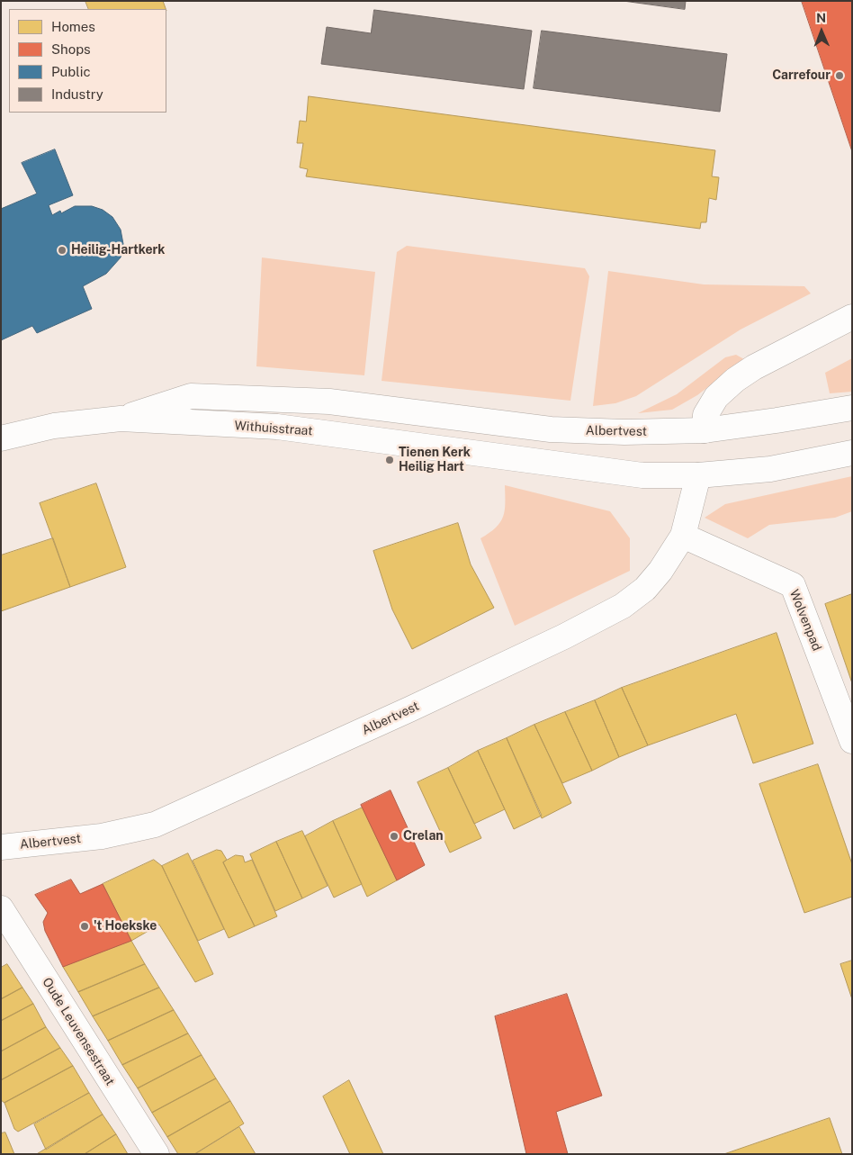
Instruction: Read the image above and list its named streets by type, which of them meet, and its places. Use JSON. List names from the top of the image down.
{
  "streets": {
    "main road": [
      "Withuisstraat",
      "Albertvest",
      "Wolvenpad",
      "Oude Leuvensestraat"
    ]
  },
  "crossings": [
    ["Withuisstraat", "Albertvest"],
    ["Albertvest", "Wolvenpad"]
  ],
  "places": [
    "Carrefour",
    "Heilig-Hartkerk",
    "Tienen Kerk Heilig Hart",
    "Crelan",
    "'t Hoekske"
  ],
  "legend": [
    "Homes",
    "Shops",
    "Public",
    "Industry"
  ],
  "north": "top"
}
